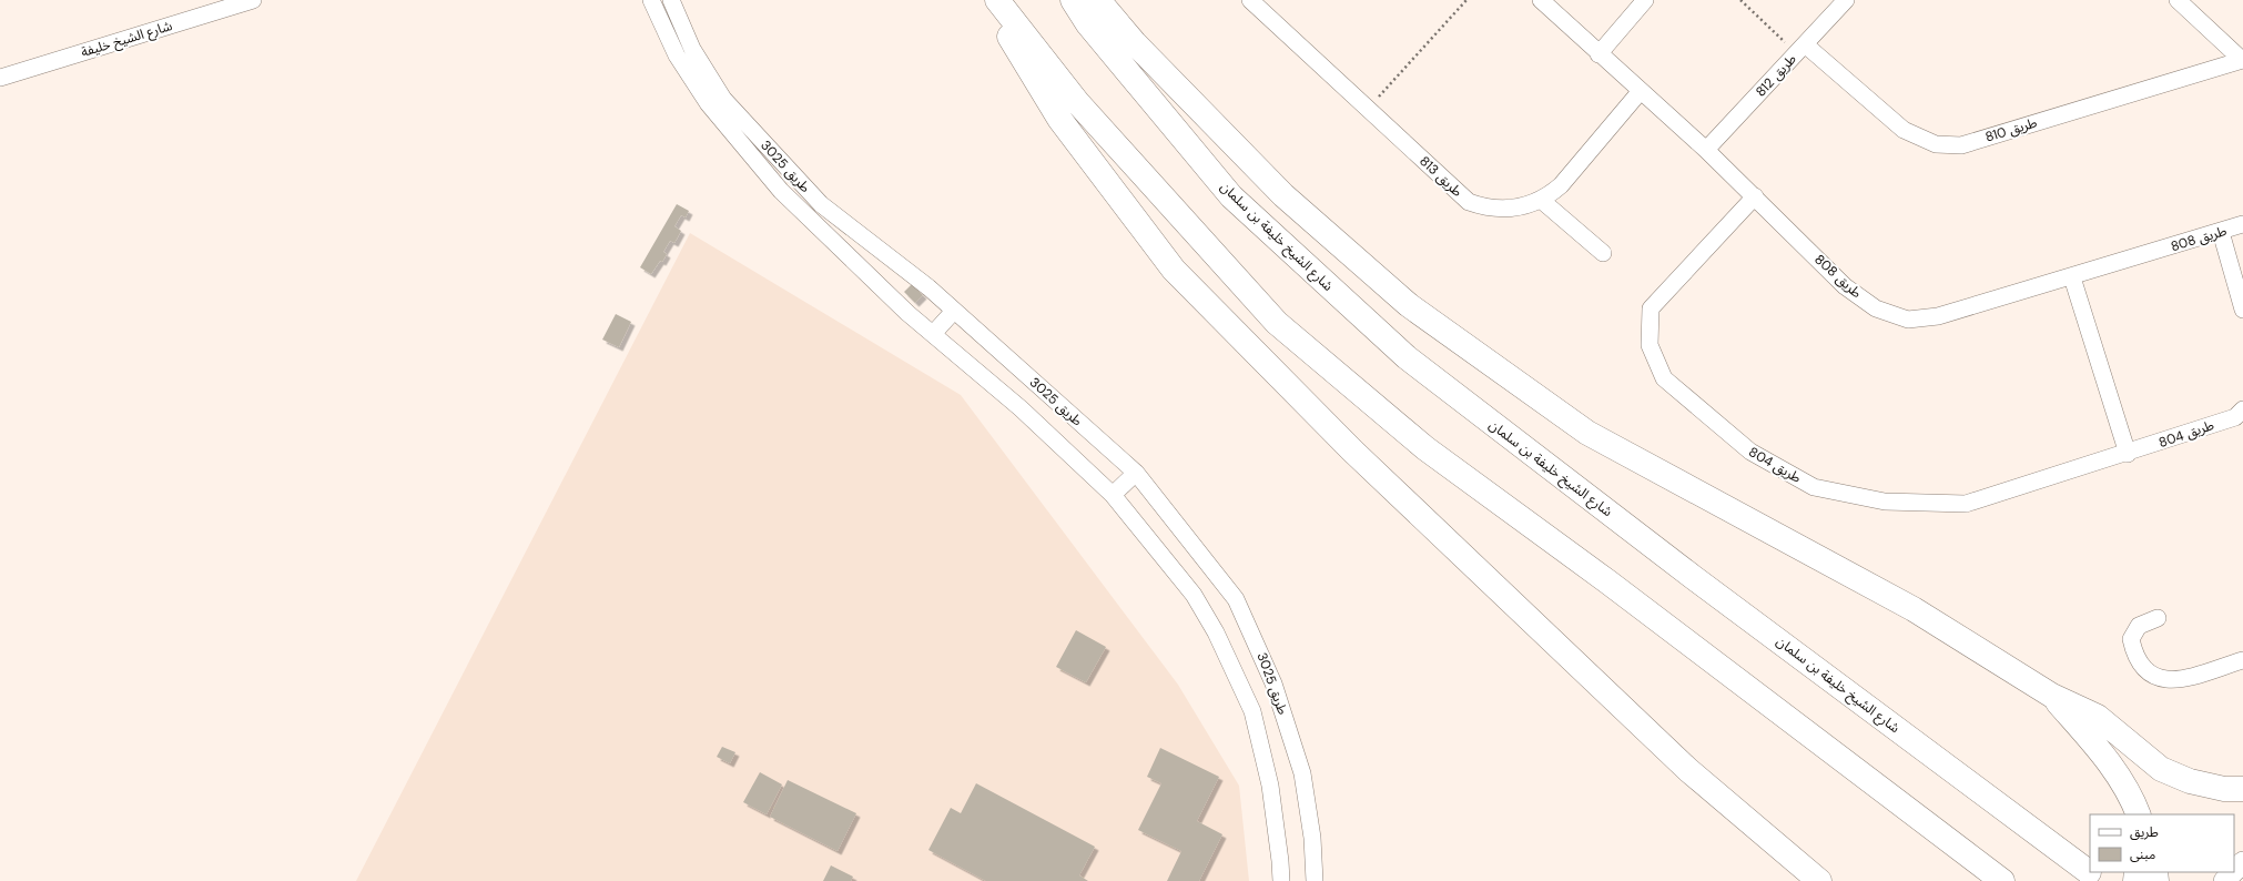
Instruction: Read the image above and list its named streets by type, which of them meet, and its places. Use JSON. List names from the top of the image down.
{
  "streets": {
    "highway": ["شارع الشيخ خليفة بن سلمان"],
    "street": [
      "شارع الشيخ خليفة",
      "طريق 812",
      "طريق 810",
      "طريق 3025",
      "طريق 813",
      "طريق 808",
      "طريق 804"
    ]
  },
  "crossings": [
    ["طريق 812", "طريق 810"],
    ["طريق 812", "طريق 808"],
    ["طريق 813", "طريق 808"],
    ["طريق 808", "طريق 804"]
  ],
  "legend": ["طريق", "مبنى"]
}
